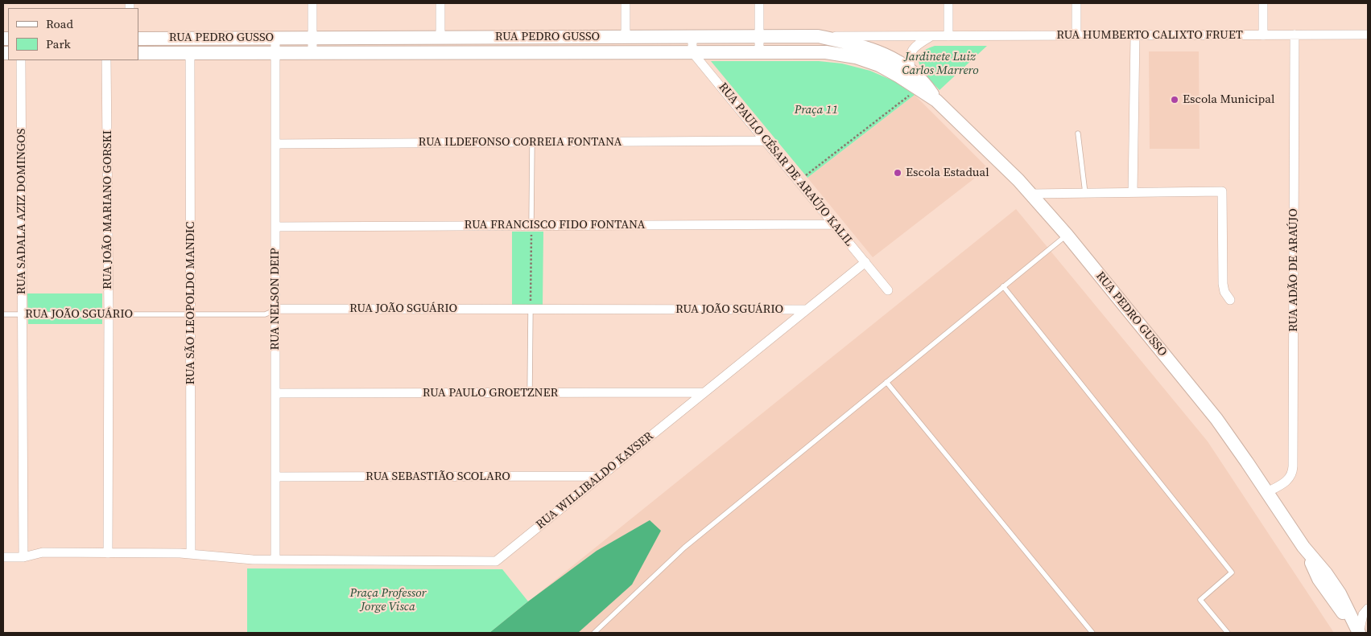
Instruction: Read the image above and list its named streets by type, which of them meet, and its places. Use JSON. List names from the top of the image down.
{
  "streets": {
    "main road": ["RUA PEDRO GUSSO"],
    "street": [
      "RUA HUMBERTO CALIXTO FRUET",
      "RUA ILDEFONSO CORREIA FONTANA",
      "RUA PAULO CÉSAR DE ARAÚJO KALIL",
      "RUA JOÃO MARIANO GORSKI",
      "RUA SADALA AZIZ DOMINGOS",
      "RUA FRANCISCO FIDO FONTANA",
      "RUA ADÃO DE ARAÚJO",
      "RUA NELSON DEIP",
      "RUA SÃO LEOPOLDO MANDIC",
      "RUA JOÃO SGUÁRIO",
      "RUA PAULO GROETZNER",
      "RUA SEBASTIÃO SCOLARO",
      "RUA WILLIBALDO KAYSER"
    ]
  },
  "crossings": [
    ["RUA HUMBERTO CALIXTO FRUET", "RUA PEDRO GUSSO"],
    ["RUA HUMBERTO CALIXTO FRUET", "RUA ADÃO DE ARAÚJO"],
    ["RUA PEDRO GUSSO", "RUA PAULO CÉSAR DE ARAÚJO KALIL"],
    ["RUA PEDRO GUSSO", "RUA ADÃO DE ARAÚJO"],
    ["RUA PEDRO GUSSO", "RUA NELSON DEIP"],
    ["RUA PEDRO GUSSO", "RUA SÃO LEOPOLDO MANDIC"],
    ["RUA ILDEFONSO CORREIA FONTANA", "RUA PAULO CÉSAR DE ARAÚJO KALIL"],
    ["RUA ILDEFONSO CORREIA FONTANA", "RUA NELSON DEIP"],
    ["RUA PAULO CÉSAR DE ARAÚJO KALIL", "RUA FRANCISCO FIDO FONTANA"],
    ["RUA PAULO CÉSAR DE ARAÚJO KALIL", "RUA WILLIBALDO KAYSER"],
    ["RUA JOÃO MARIANO GORSKI", "RUA JOÃO SGUÁRIO"],
    ["RUA JOÃO MARIANO GORSKI", "RUA WILLIBALDO KAYSER"],
    ["RUA SADALA AZIZ DOMINGOS", "RUA JOÃO SGUÁRIO"],
    ["RUA SADALA AZIZ DOMINGOS", "RUA WILLIBALDO KAYSER"],
    ["RUA FRANCISCO FIDO FONTANA", "RUA NELSON DEIP"],
    ["RUA NELSON DEIP", "RUA JOÃO SGUÁRIO"],
    ["RUA NELSON DEIP", "RUA PAULO GROETZNER"],
    ["RUA NELSON DEIP", "RUA SEBASTIÃO SCOLARO"],
    ["RUA NELSON DEIP", "RUA WILLIBALDO KAYSER"],
    ["RUA SÃO LEOPOLDO MANDIC", "RUA JOÃO SGUÁRIO"],
    ["RUA SÃO LEOPOLDO MANDIC", "RUA WILLIBALDO KAYSER"],
    ["RUA JOÃO SGUÁRIO", "RUA WILLIBALDO KAYSER"],
    ["RUA PAULO GROETZNER", "RUA WILLIBALDO KAYSER"],
    ["RUA SEBASTIÃO SCOLARO", "RUA WILLIBALDO KAYSER"]
  ],
  "parks": ["Jardinete Luiz Carlos Marrero", "Praça 11", "Praça Professor Jorge Visca"],
  "places": ["Escola Municipal", "Escola Estadual"],
  "legend": ["Road", "Park"]
}
